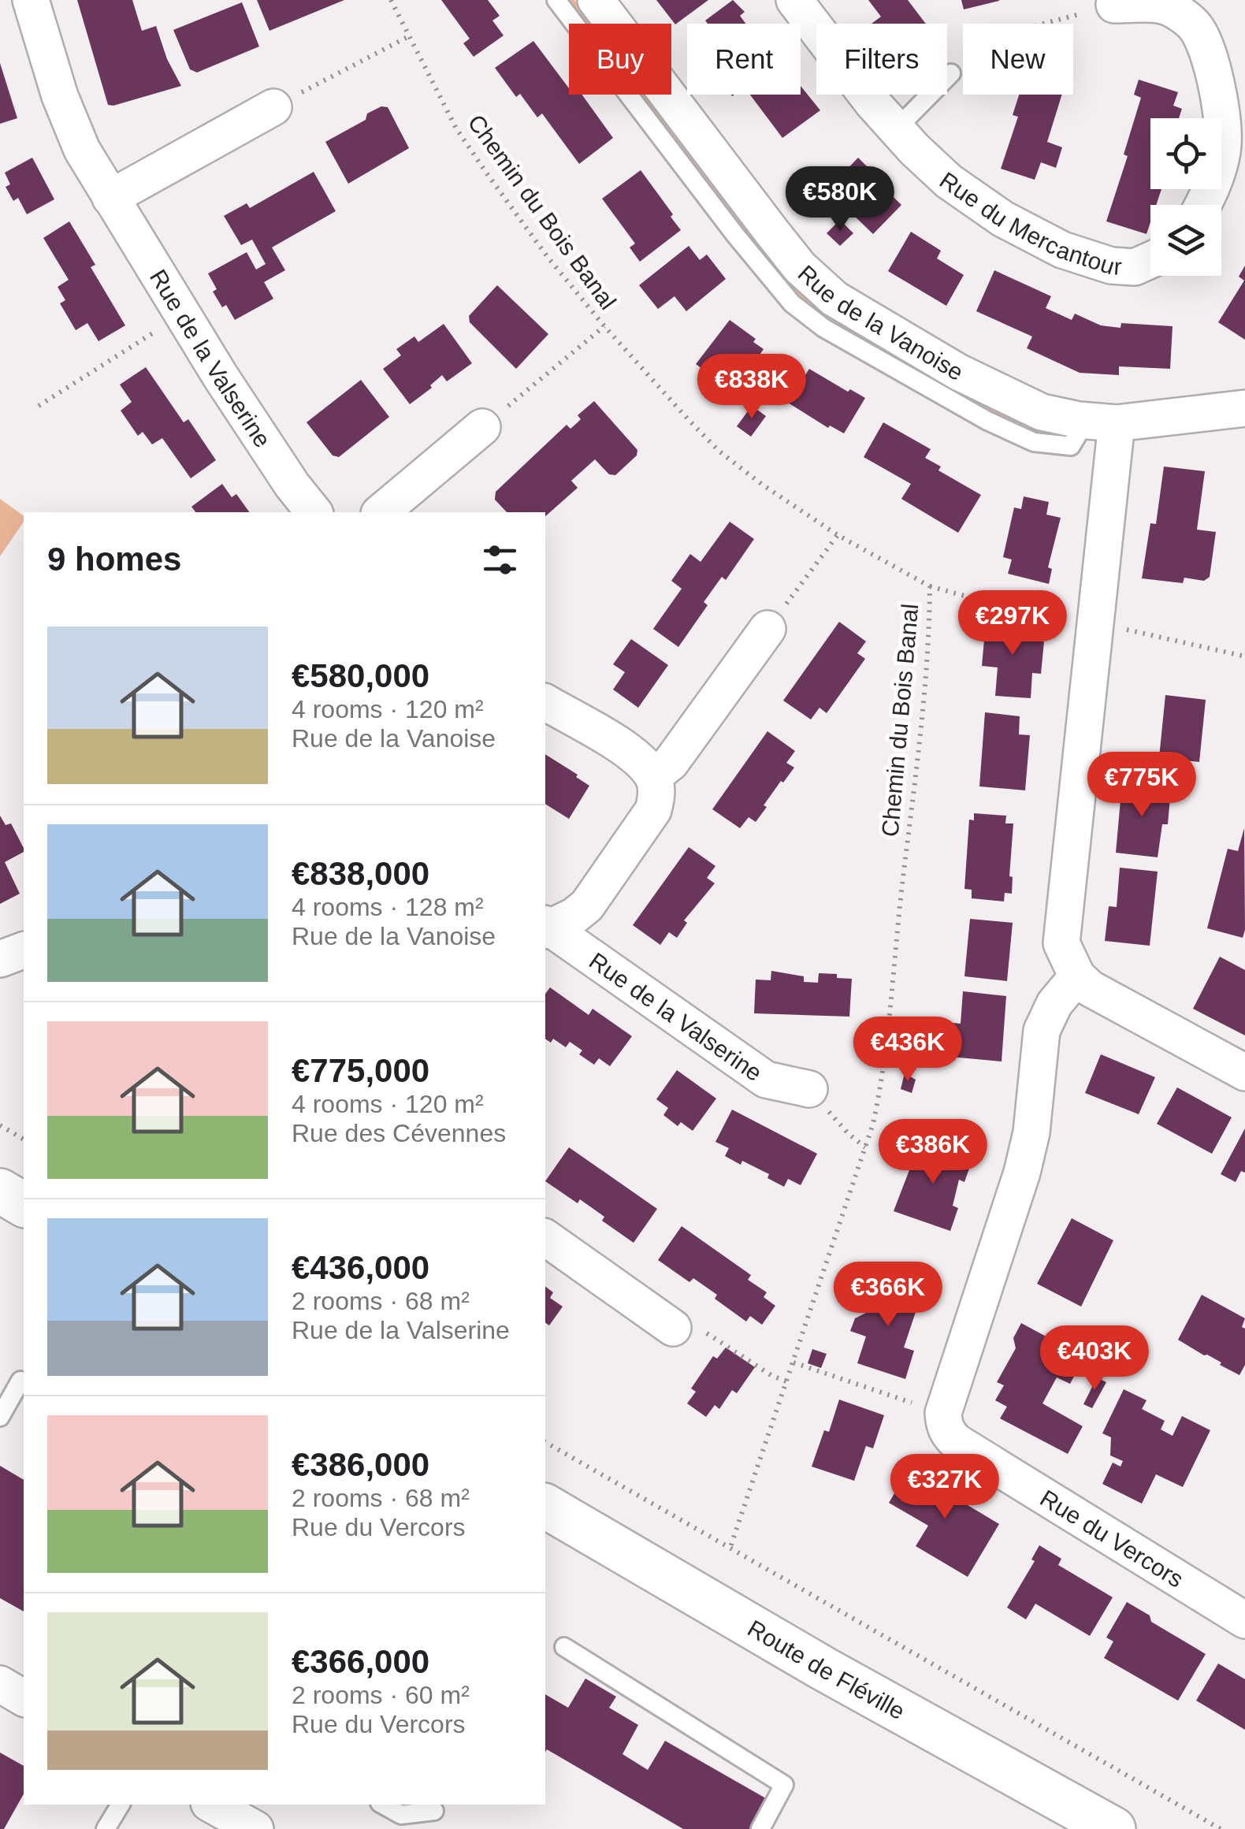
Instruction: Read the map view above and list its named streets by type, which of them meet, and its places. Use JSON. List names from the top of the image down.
{
  "streets": {
    "street": [
      "Rue du Mercantour",
      "Rue de la Vanoise",
      "Rue de la Valserine",
      "Rue du Vercors",
      "Route de Fléville"
    ],
    "path": ["Chemin du Bois Banal"]
  },
  "page": {
    "chip": [
      "Buy",
      "Rent",
      "Filters",
      "New"
    ],
    "price": [
      "€580K",
      "€838K",
      "€297K",
      "€775K",
      "€436K",
      "€386K",
      "€366K",
      "€403K",
      "€327K"
    ],
    "heading": "9 homes",
    "list": [
      {
        "name": "€580,000",
        "note": "4 rooms · 120 m² · Rue de la Vanoise"
      },
      {
        "name": "€838,000",
        "note": "4 rooms · 128 m² · Rue de la Vanoise"
      },
      {
        "name": "€775,000",
        "note": "4 rooms · 120 m² · Rue des Cévennes"
      },
      {
        "name": "€436,000",
        "note": "2 rooms · 68 m² · Rue de la Valserine"
      },
      {
        "name": "€386,000",
        "note": "2 rooms · 68 m² · Rue du Vercors"
      },
      {
        "name": "€366,000",
        "note": "2 rooms · 60 m² · Rue du Vercors"
      }
    ]
  }
}
